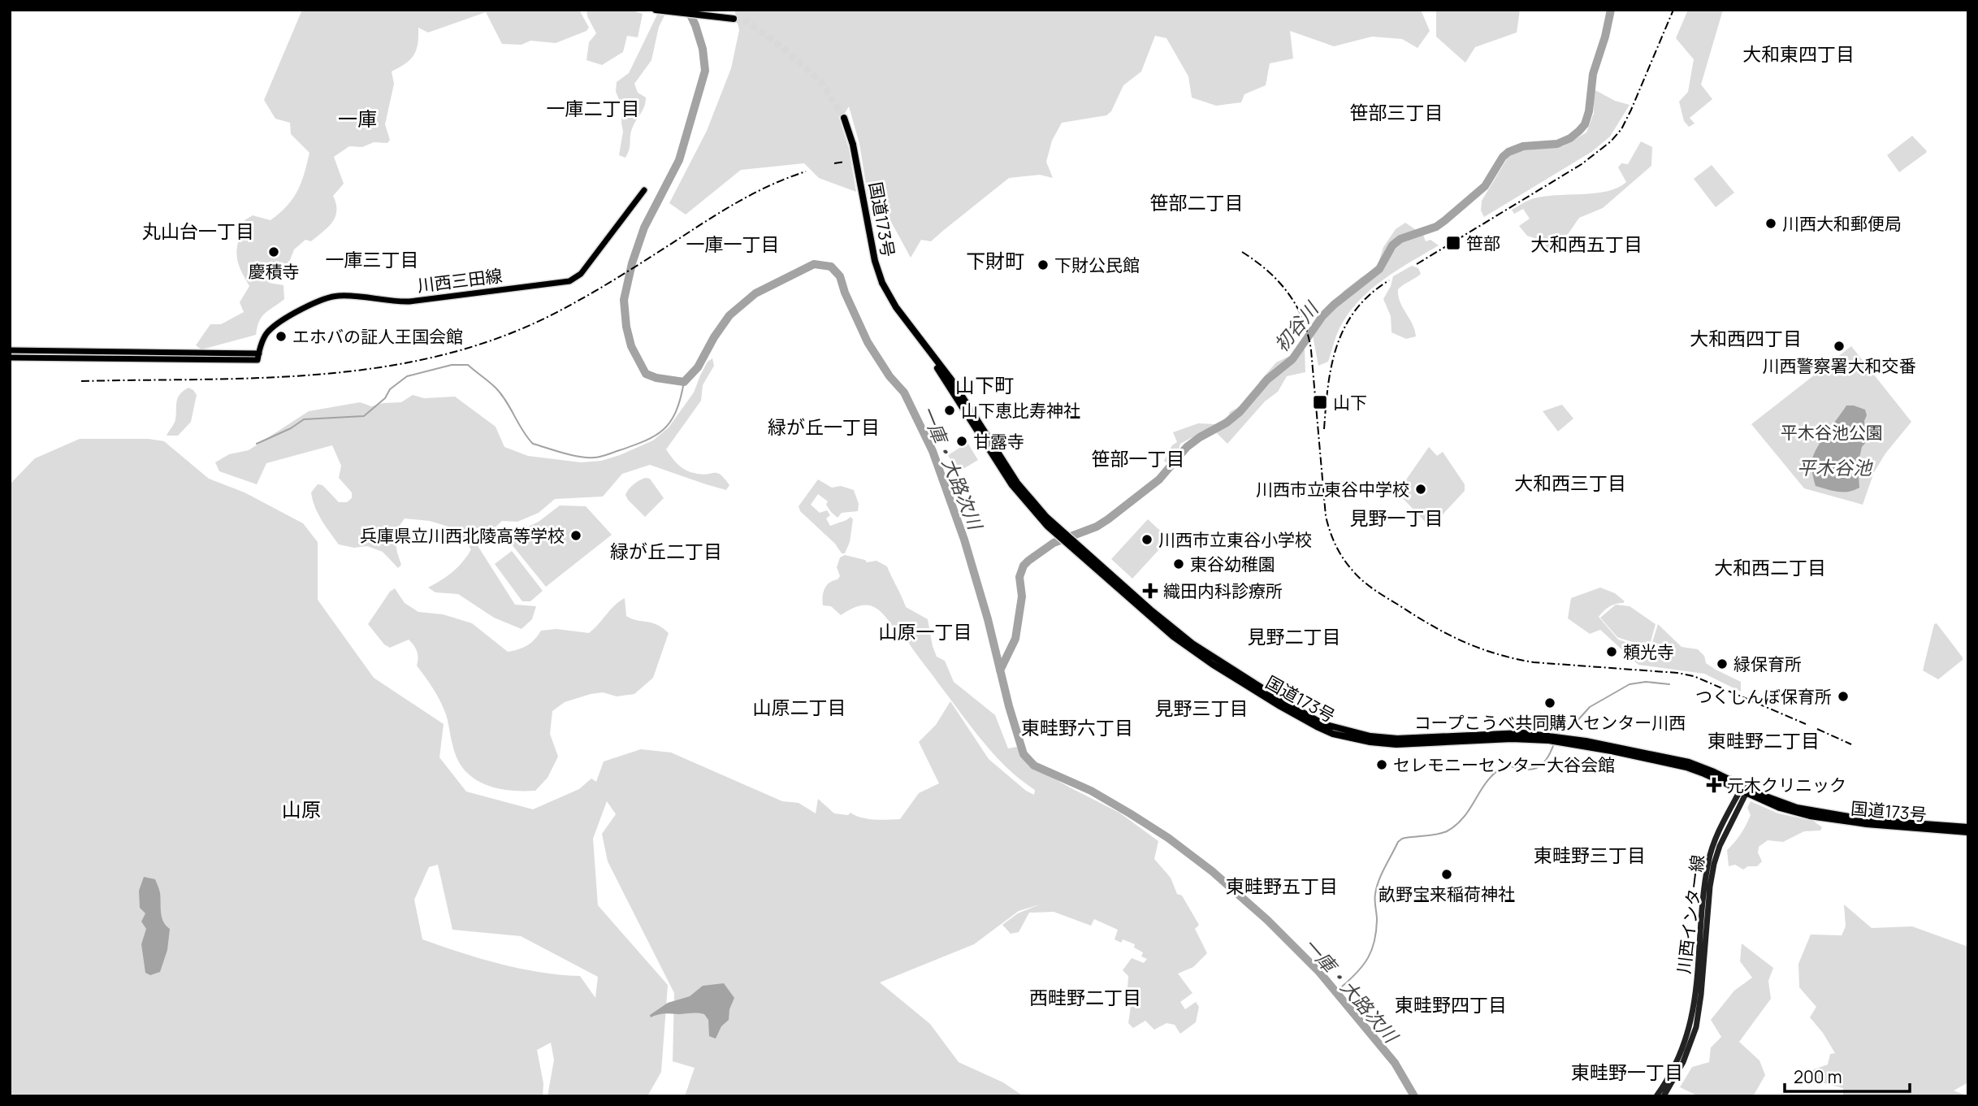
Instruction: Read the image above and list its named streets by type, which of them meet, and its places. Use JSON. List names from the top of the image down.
{
  "streets": {
    "highway": ["国道173号"],
    "main road": ["川西三田線", "川西インター線"]
  },
  "crossings": [
    ["国道173号", "川西インター線"]
  ],
  "districts": [
    "大和東四丁目",
    "一庫二丁目",
    "笹部三丁目",
    "一庫",
    "笹部二丁目",
    "丸山台一丁目",
    "一庫一丁目",
    "大和西五丁目",
    "一庫三丁目",
    "下財町",
    "大和西四丁目",
    "山下町",
    "緑が丘一丁目",
    "笹部一丁目",
    "大和西三丁目",
    "見野一丁目",
    "緑が丘二丁目",
    "大和西二丁目",
    "山原一丁目",
    "見野二丁目",
    "山原二丁目",
    "見野三丁目",
    "東畦野六丁目",
    "東畦野二丁目",
    "山原",
    "東畦野三丁目",
    "東畦野五丁目",
    "西畦野二丁目",
    "東畦野四丁目",
    "東畦野一丁目"
  ],
  "water": ["初谷川", "一庫・大路次川", "平木谷池"],
  "parks": ["平木谷池公園"],
  "places": {
    "other": [
      "川西大和郵便局",
      "慶積寺",
      "下財公民館",
      "エホバの証人王国会館",
      "川西警察署大和交番",
      "山下恵比寿神社",
      "甘露寺",
      "川西市立東谷中学校",
      "兵庫県立川西北陵高等学校",
      "川西市立東谷小学校",
      "東谷幼稚園",
      "頼光寺",
      "緑保育所",
      "つくしんぼ保育所",
      "コープこうべ共同購入センター川西",
      "セレモニーセンター大谷会館",
      "畝野宝来稲荷神社"
    ],
    "transit": ["笹部", "山下"],
    "health": ["織田内科診療所", "元木クリニック"]
  },
  "scale_bar": "200 m"
}
